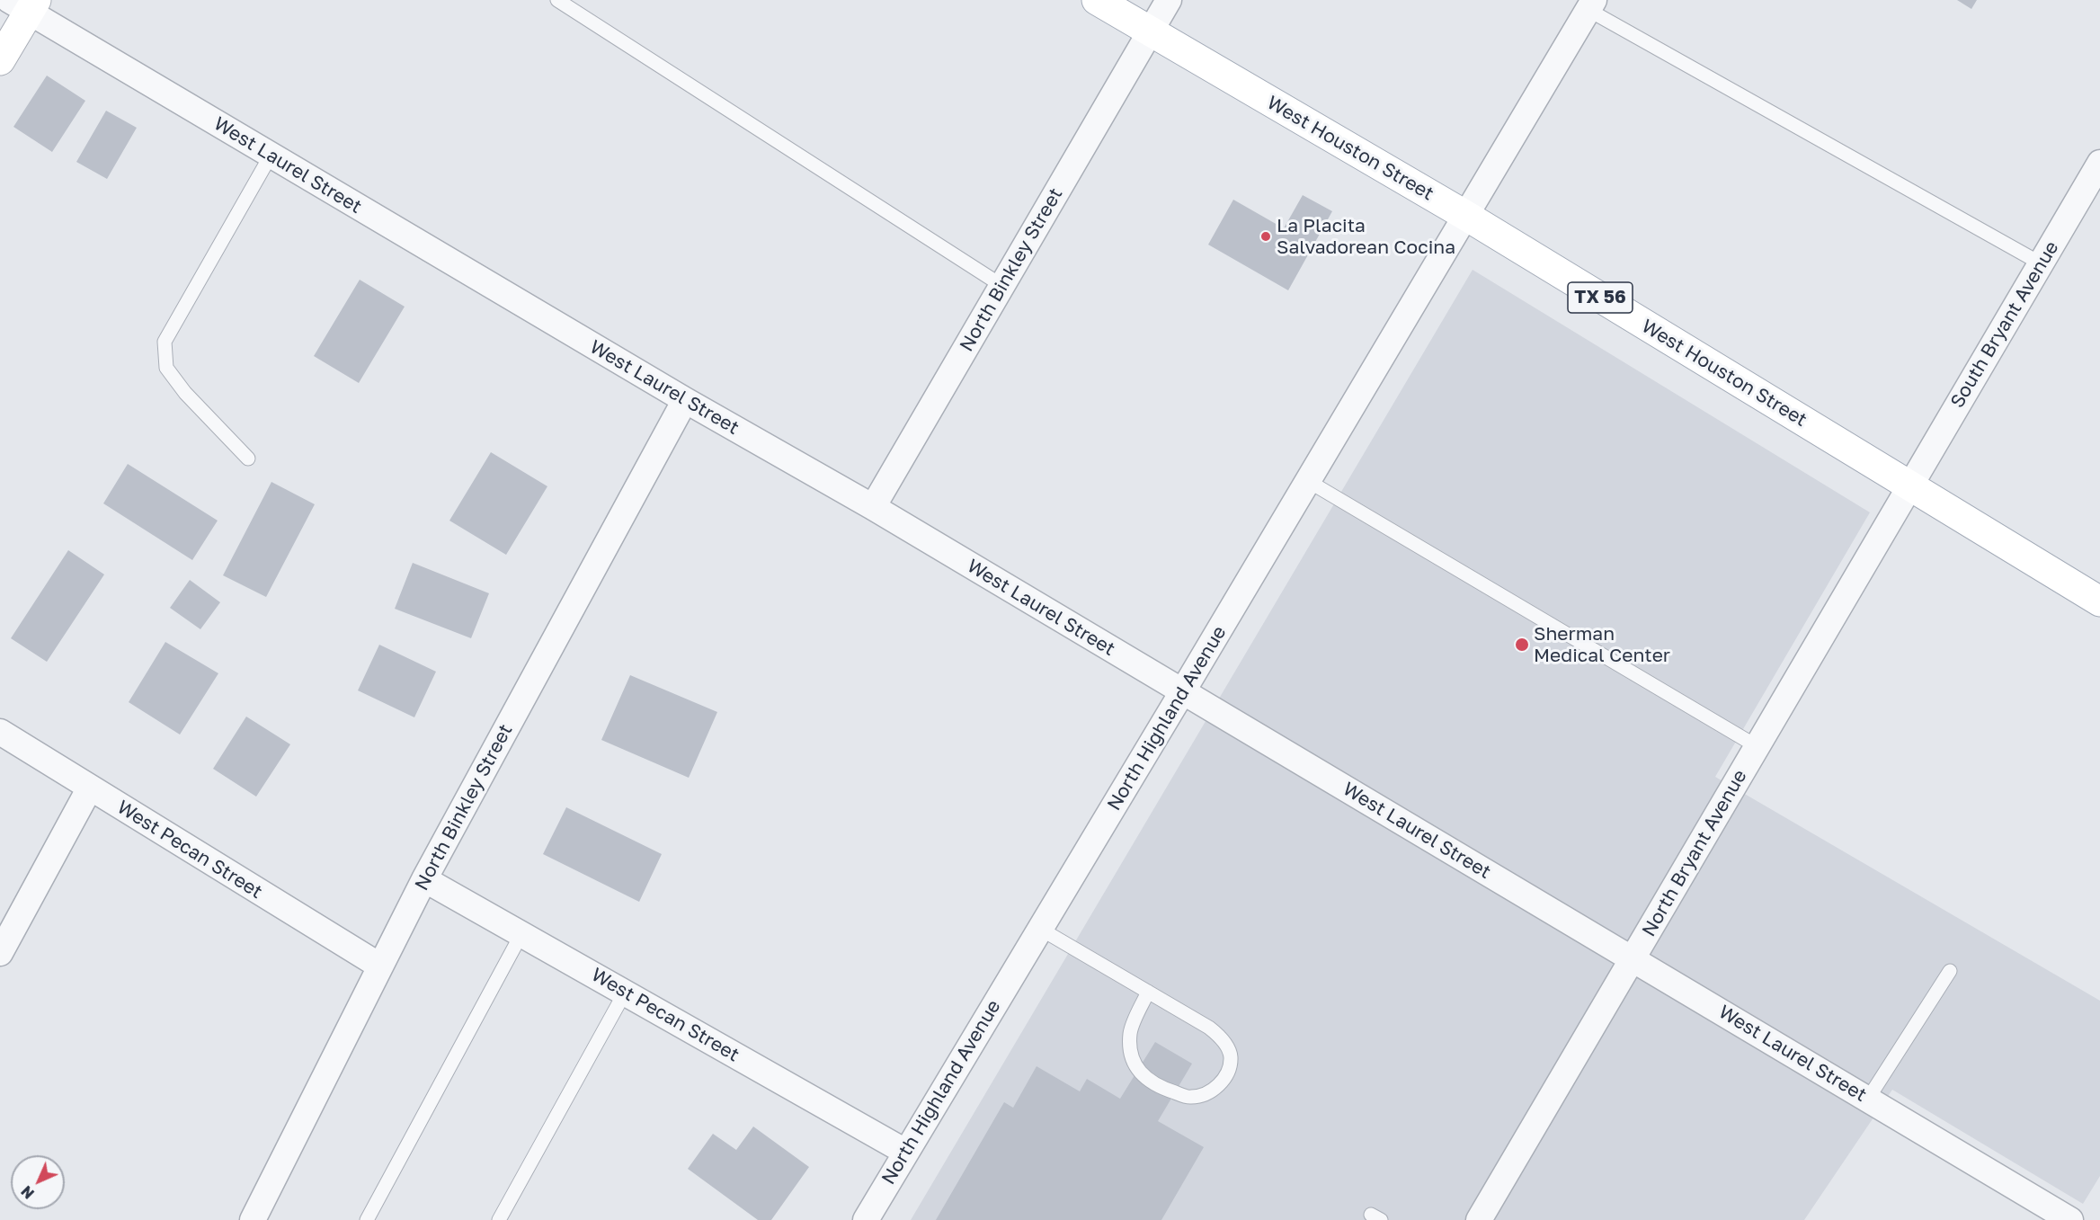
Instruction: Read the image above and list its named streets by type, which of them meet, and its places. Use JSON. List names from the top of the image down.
{
  "streets": {
    "main road": ["West Houston Street", "TX 56"],
    "street": [
      "West Laurel Street",
      "North Binkley Street",
      "South Bryant Avenue",
      "North Highland Avenue",
      "West Pecan Street",
      "North Bryant Avenue"
    ]
  },
  "crossings": [
    ["West Houston Street", "North Binkley Street"],
    ["West Houston Street", "South Bryant Avenue"],
    ["West Houston Street", "North Highland Avenue"],
    ["West Houston Street", "North Bryant Avenue"],
    ["West Laurel Street", "North Binkley Street"],
    ["West Laurel Street", "North Highland Avenue"],
    ["West Laurel Street", "North Bryant Avenue"],
    ["North Binkley Street", "West Pecan Street"],
    ["South Bryant Avenue", "North Bryant Avenue"],
    ["North Highland Avenue", "West Pecan Street"]
  ],
  "places": ["La Placita Salvadorean Cocina", "Sherman Medical Center"],
  "north": "bottom left"
}
